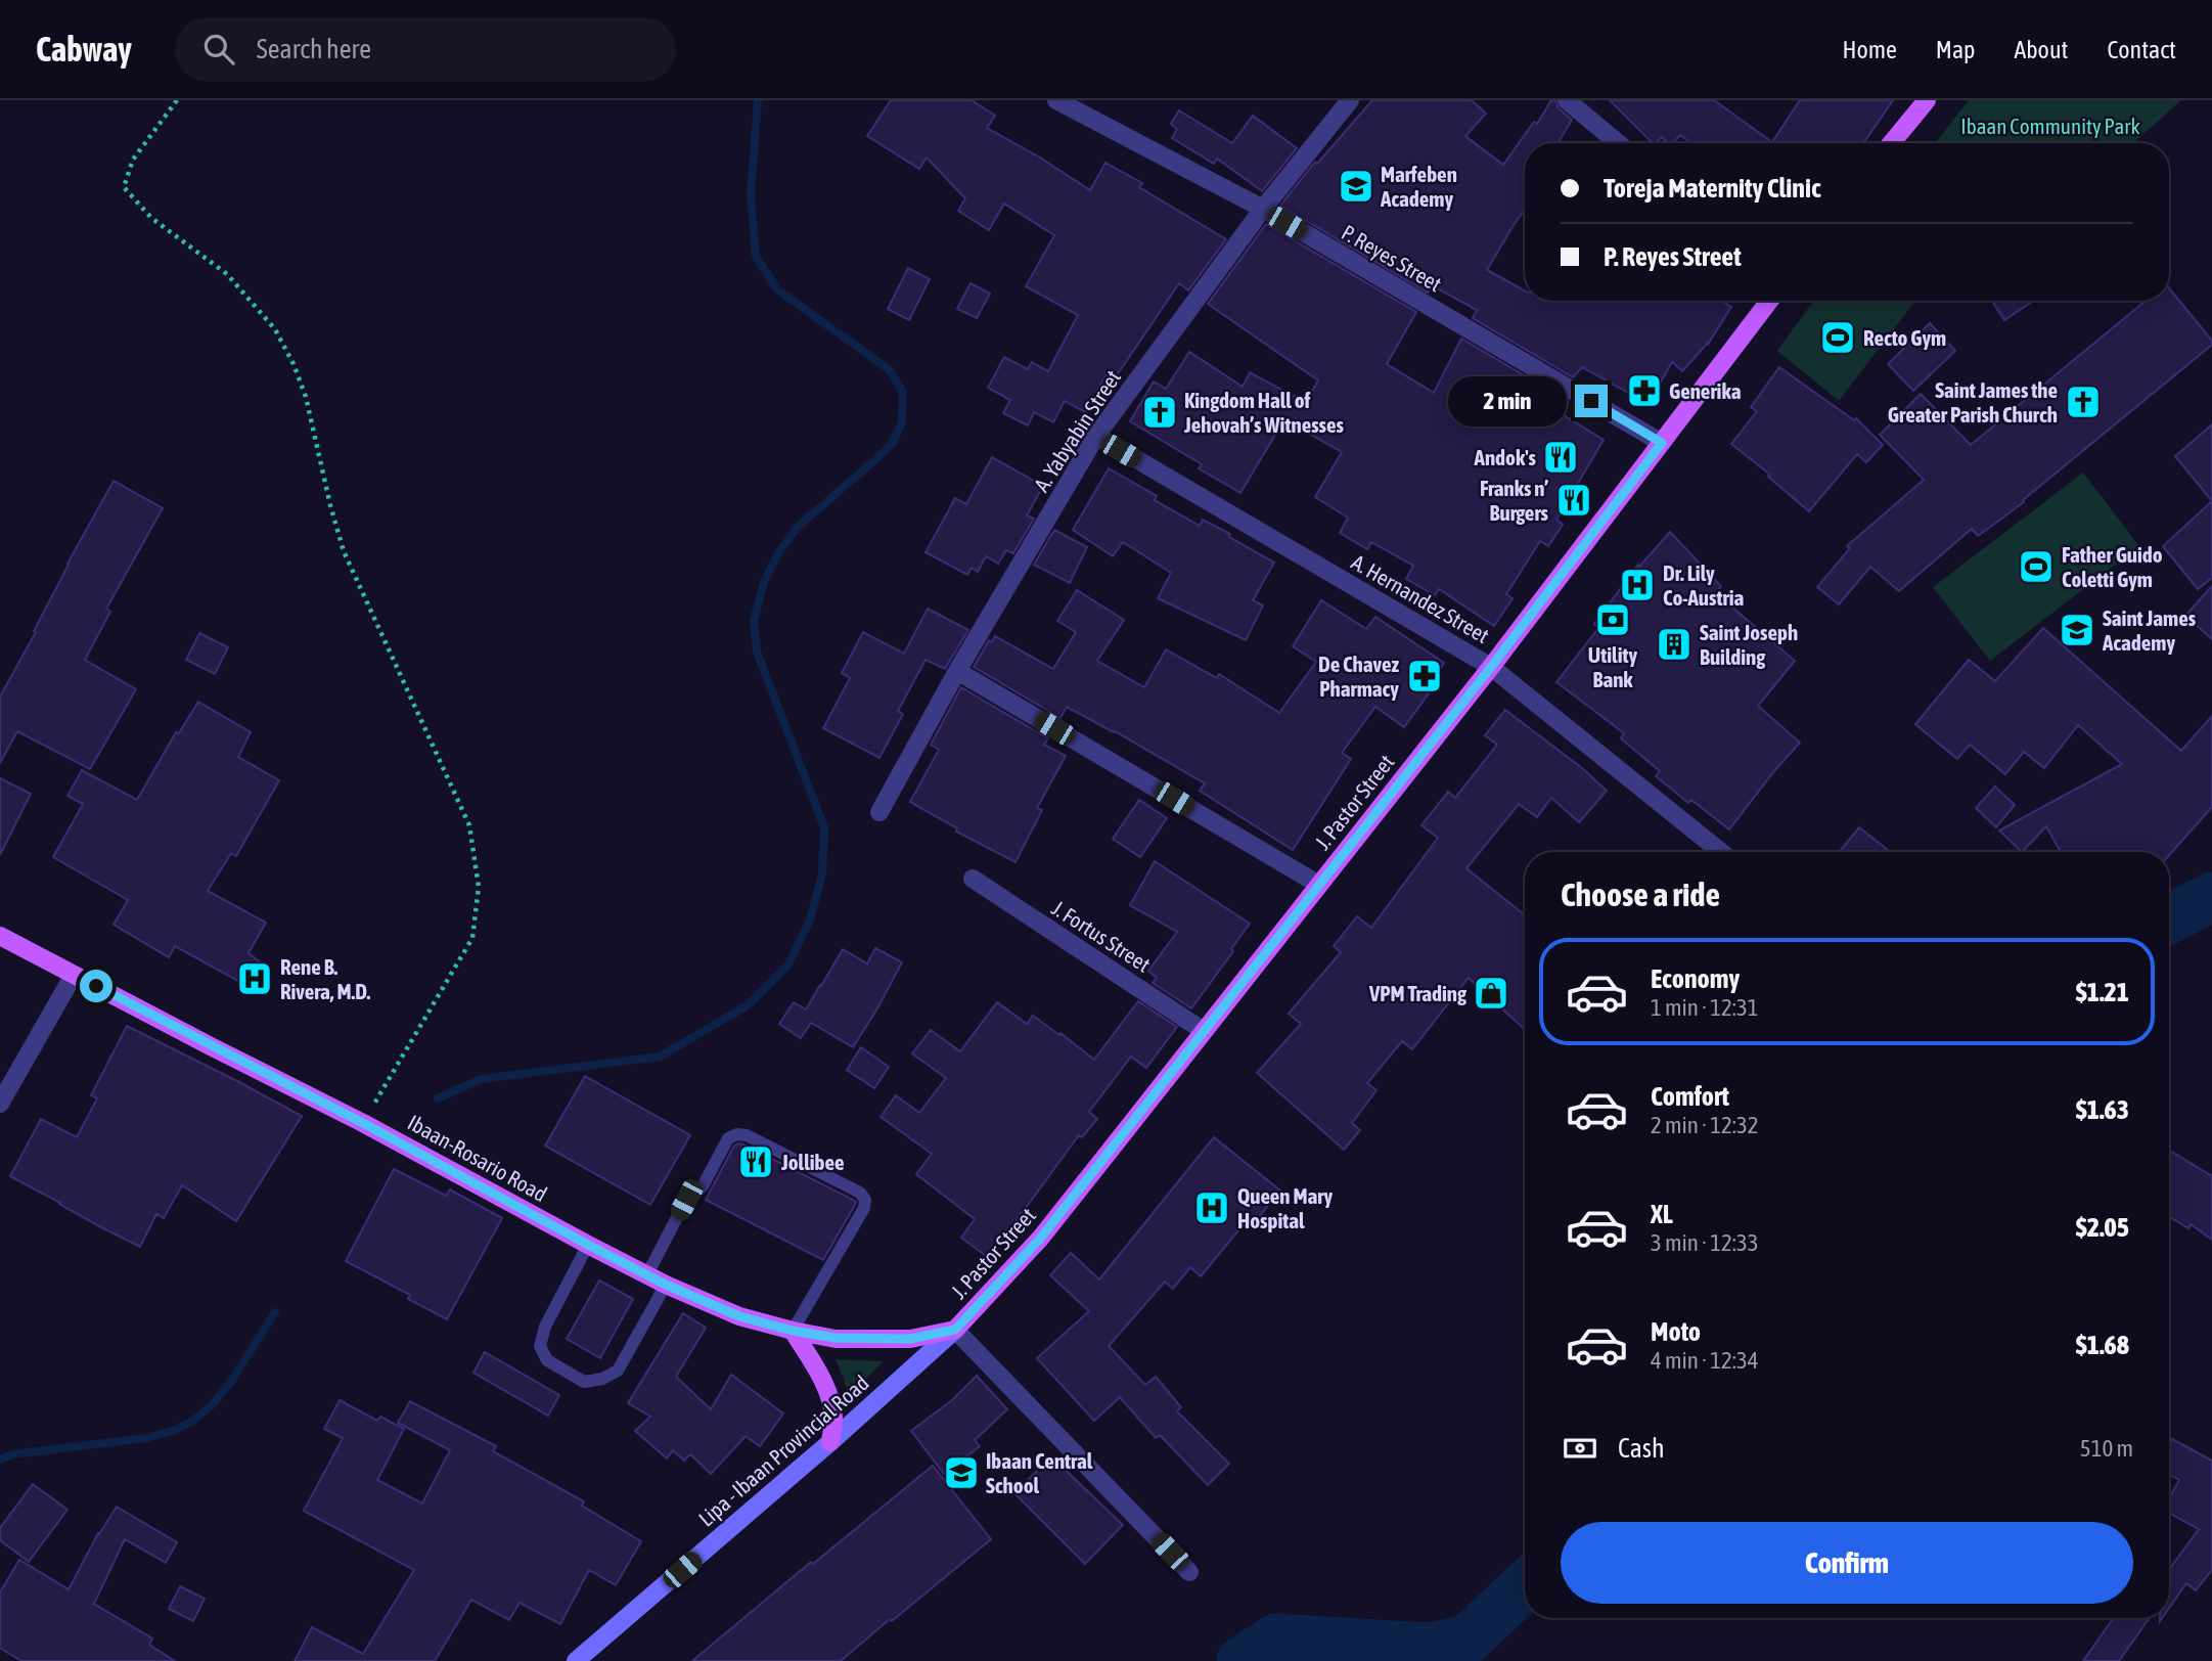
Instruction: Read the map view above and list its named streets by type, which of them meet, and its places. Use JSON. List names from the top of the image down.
{
  "streets": {
    "main road": ["J. Pastor Street", "Ibaan-Rosario Road", "Lipa - Ibaan Provincial Road"],
    "street": [
      "P. Reyes Street",
      "A. Yabyabin Street",
      "A. Hernandez Street",
      "J. Fortus Street"
    ]
  },
  "crossings": [
    ["P. Reyes Street", "A. Yabyabin Street"],
    ["P. Reyes Street", "J. Pastor Street"],
    ["A. Yabyabin Street", "A. Hernandez Street"],
    ["A. Hernandez Street", "J. Pastor Street"],
    ["J. Pastor Street", "J. Fortus Street"],
    ["J. Pastor Street", "Ibaan-Rosario Road"],
    ["J. Pastor Street", "Lipa - Ibaan Provincial Road"],
    ["Ibaan-Rosario Road", "Lipa - Ibaan Provincial Road"]
  ],
  "parks": ["Ibaan Community Park"],
  "places": {
    "school or university": ["Marfeben Academy", "Saint James Academy", "Ibaan Central School"],
    "sports": ["Recto Gym", "Father Guido Coletti Gym"],
    "pharmacy": ["Generika", "De Chavez Pharmacy"],
    "church": ["Saint James the Greater Parish Church", "Kingdom Hall of Jehovah’s Witnesses"],
    "restaurant": ["Andok's", "Franks n’ Burgers", "Jollibee"],
    "hospital": ["Dr. Lily Co-Austria", "Rene B. Rivera, M.D.", "Queen Mary Hospital"],
    "bank": ["Utility Bank"],
    "building": ["Saint Joseph Building"],
    "shop": ["VPM Trading"]
  },
  "page": {
    "header": "Cabway",
    "search": "Search here",
    "nav": [
      "Home",
      "Map",
      "About",
      "Contact"
    ],
    "banner": ["Toreja Maternity Clinic", "P. Reyes Street"],
    "bubble": "2 min",
    "heading": "Choose a ride",
    "list": [
      {
        "name": "Economy",
        "note": "1 min · 12:31",
        "value": "$1.21"
      },
      {
        "name": "Comfort",
        "note": "2 min · 12:32",
        "value": "$1.63"
      },
      {
        "name": "XL",
        "note": "3 min · 12:33",
        "value": "$2.05"
      },
      {
        "name": "Moto",
        "note": "4 min · 12:34",
        "value": "$1.68"
      }
    ],
    "pay": ["Cash", "510 m"],
    "buttons": "Confirm"
  }
}
